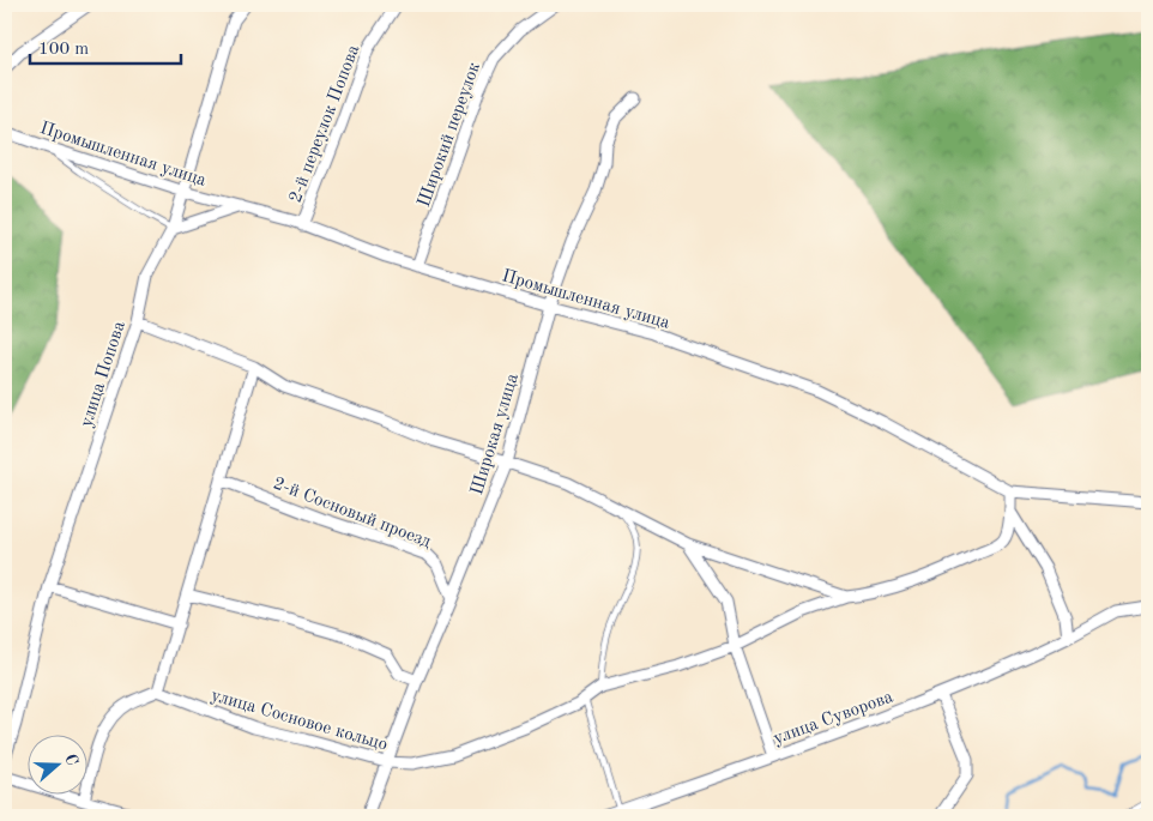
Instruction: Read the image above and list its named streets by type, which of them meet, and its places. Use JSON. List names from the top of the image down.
{
  "streets": {
    "street": [
      "2-й переулок Попова",
      "Широкий переулок",
      "Промышленная улица",
      "улица Попова",
      "Широкая улица",
      "2-й Сосновый проезд",
      "улица Суворова",
      "улица Сосновое кольцо"
    ]
  },
  "crossings": [
    ["2-й переулок Попова", "Промышленная улица"],
    ["Широкий переулок", "Промышленная улица"],
    ["Промышленная улица", "улица Попова"],
    ["Промышленная улица", "Широкая улица"],
    ["Промышленная улица", "улица Сосновое кольцо"],
    ["улица Попова", "улица Сосновое кольцо"],
    ["Широкая улица", "2-й Сосновый проезд"],
    ["Широкая улица", "улица Сосновое кольцо"]
  ],
  "scale_bar": "100 m",
  "north": "right"
}
